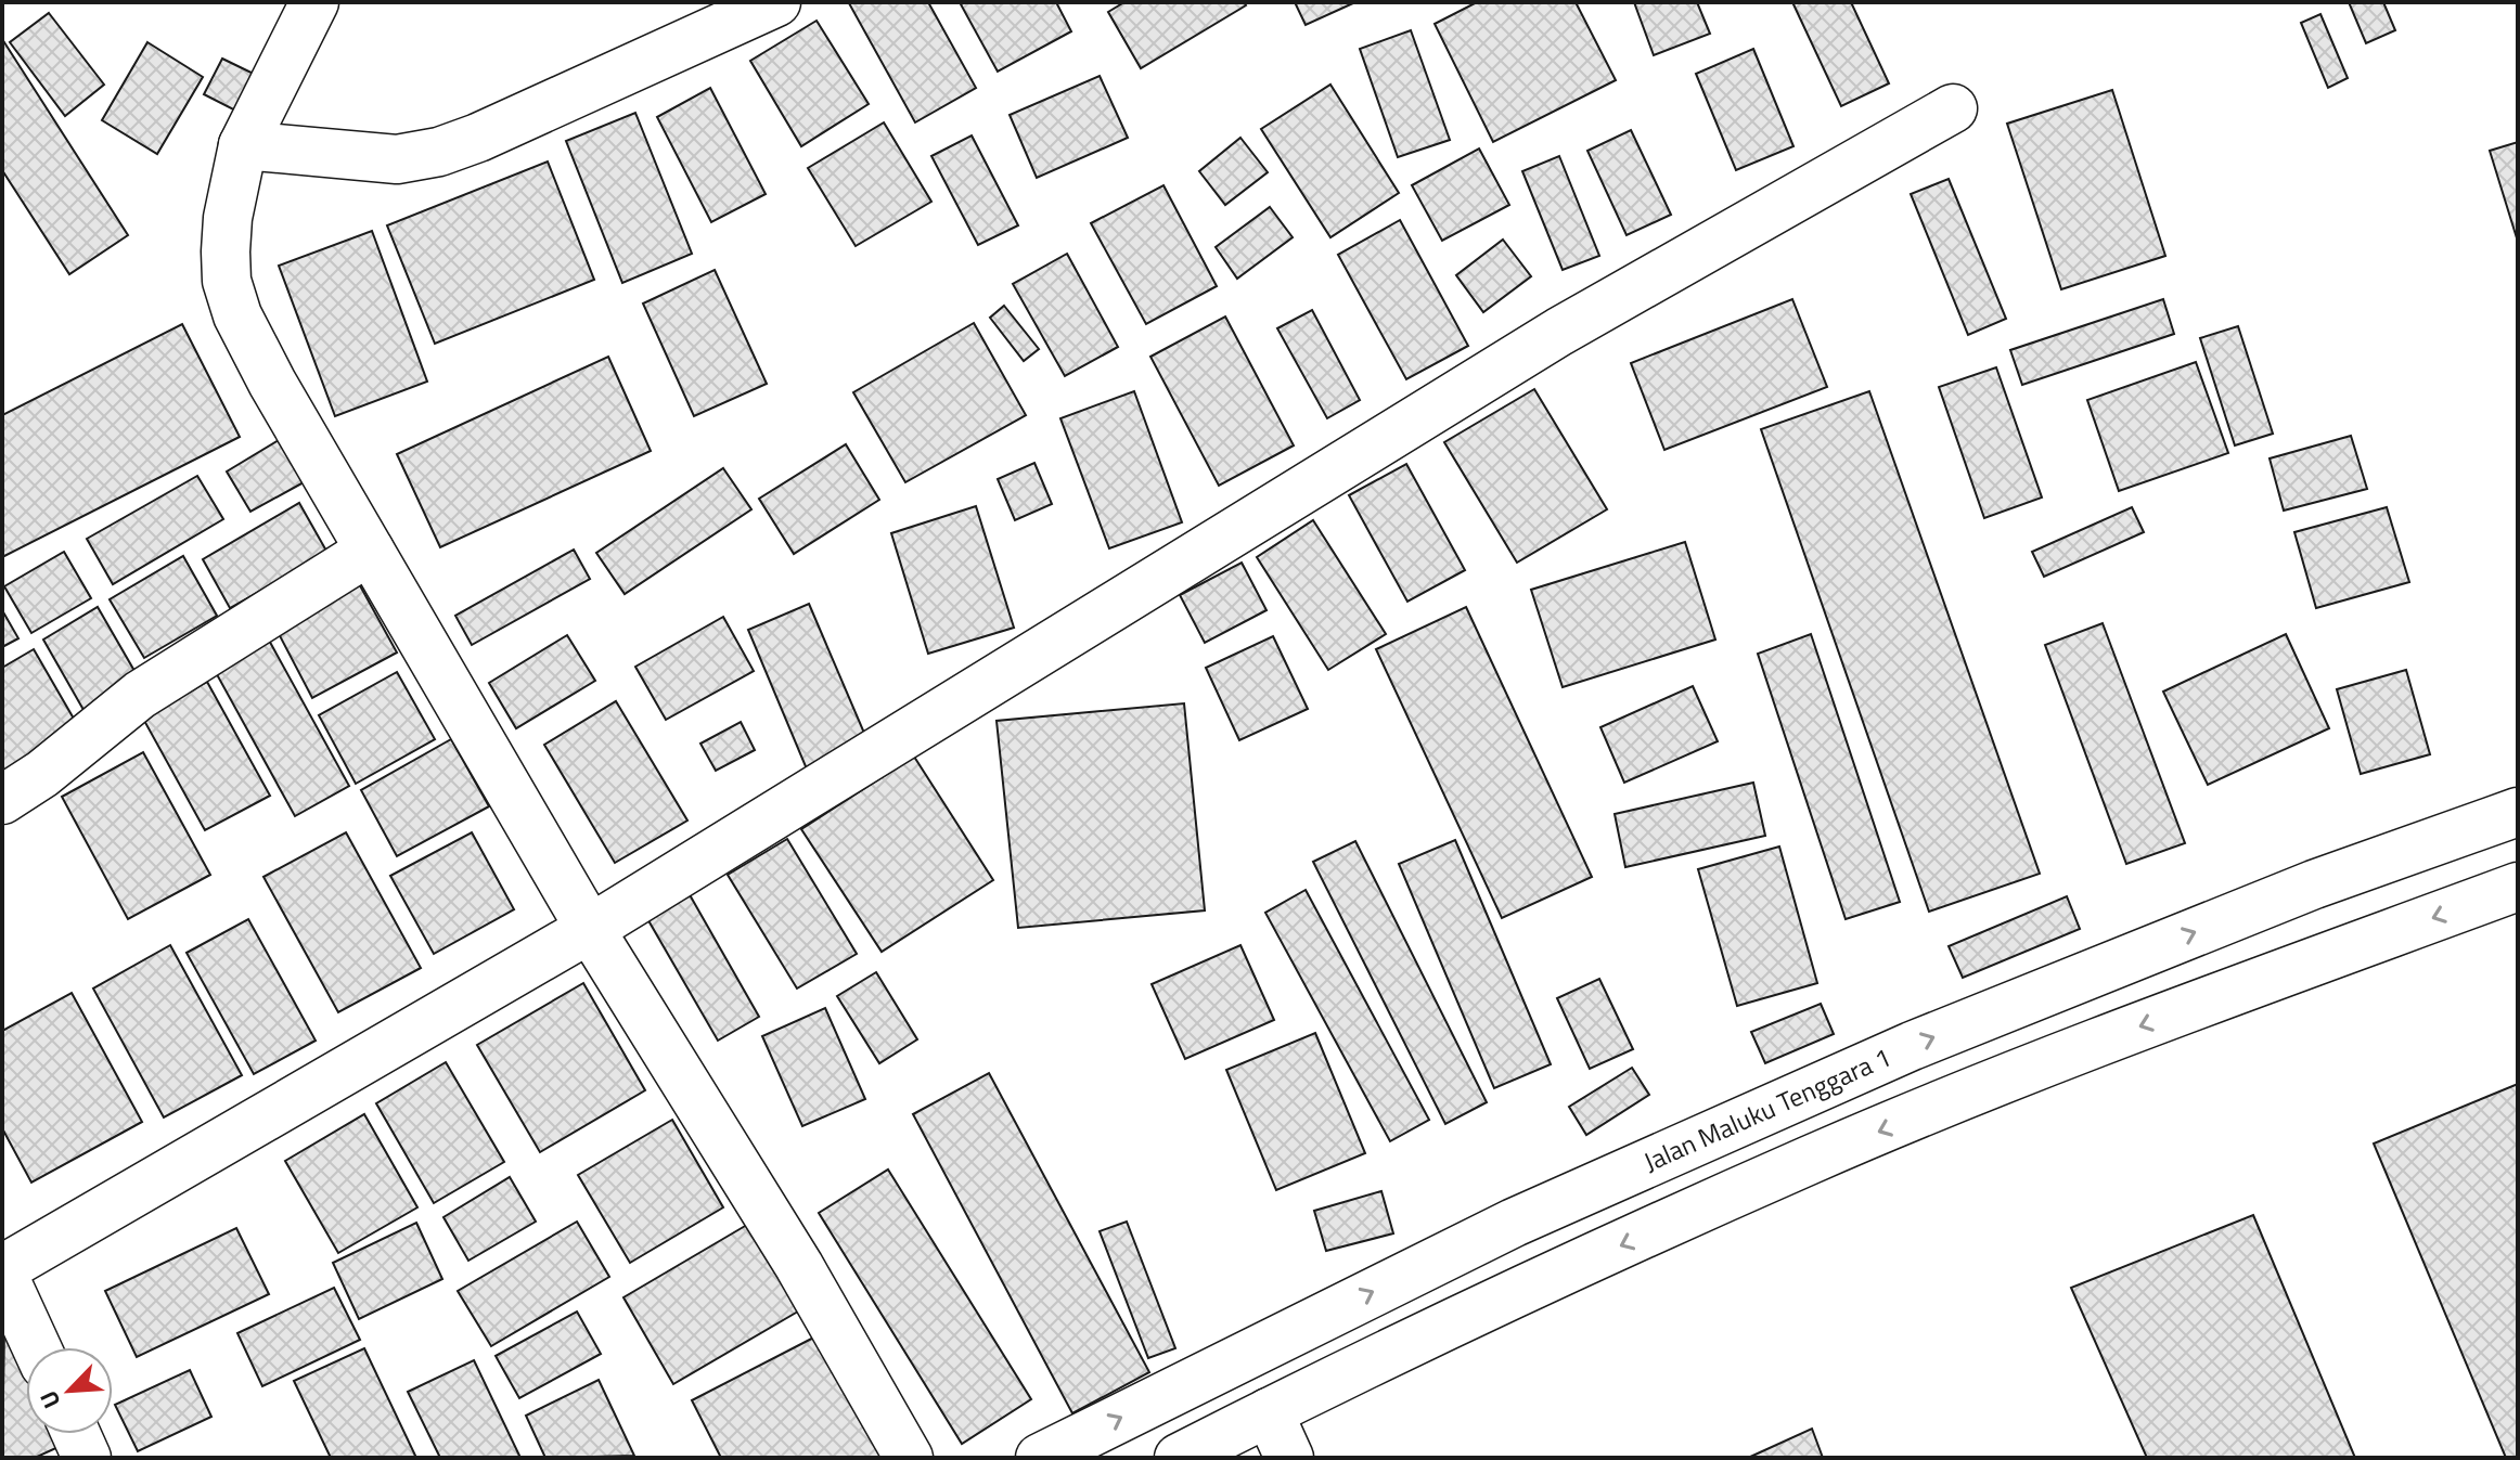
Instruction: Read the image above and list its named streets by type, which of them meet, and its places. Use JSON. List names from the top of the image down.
{
  "streets": {
    "main road": ["Jalan Maluku Tenggara 1"]
  },
  "north": "bottom left"
}
